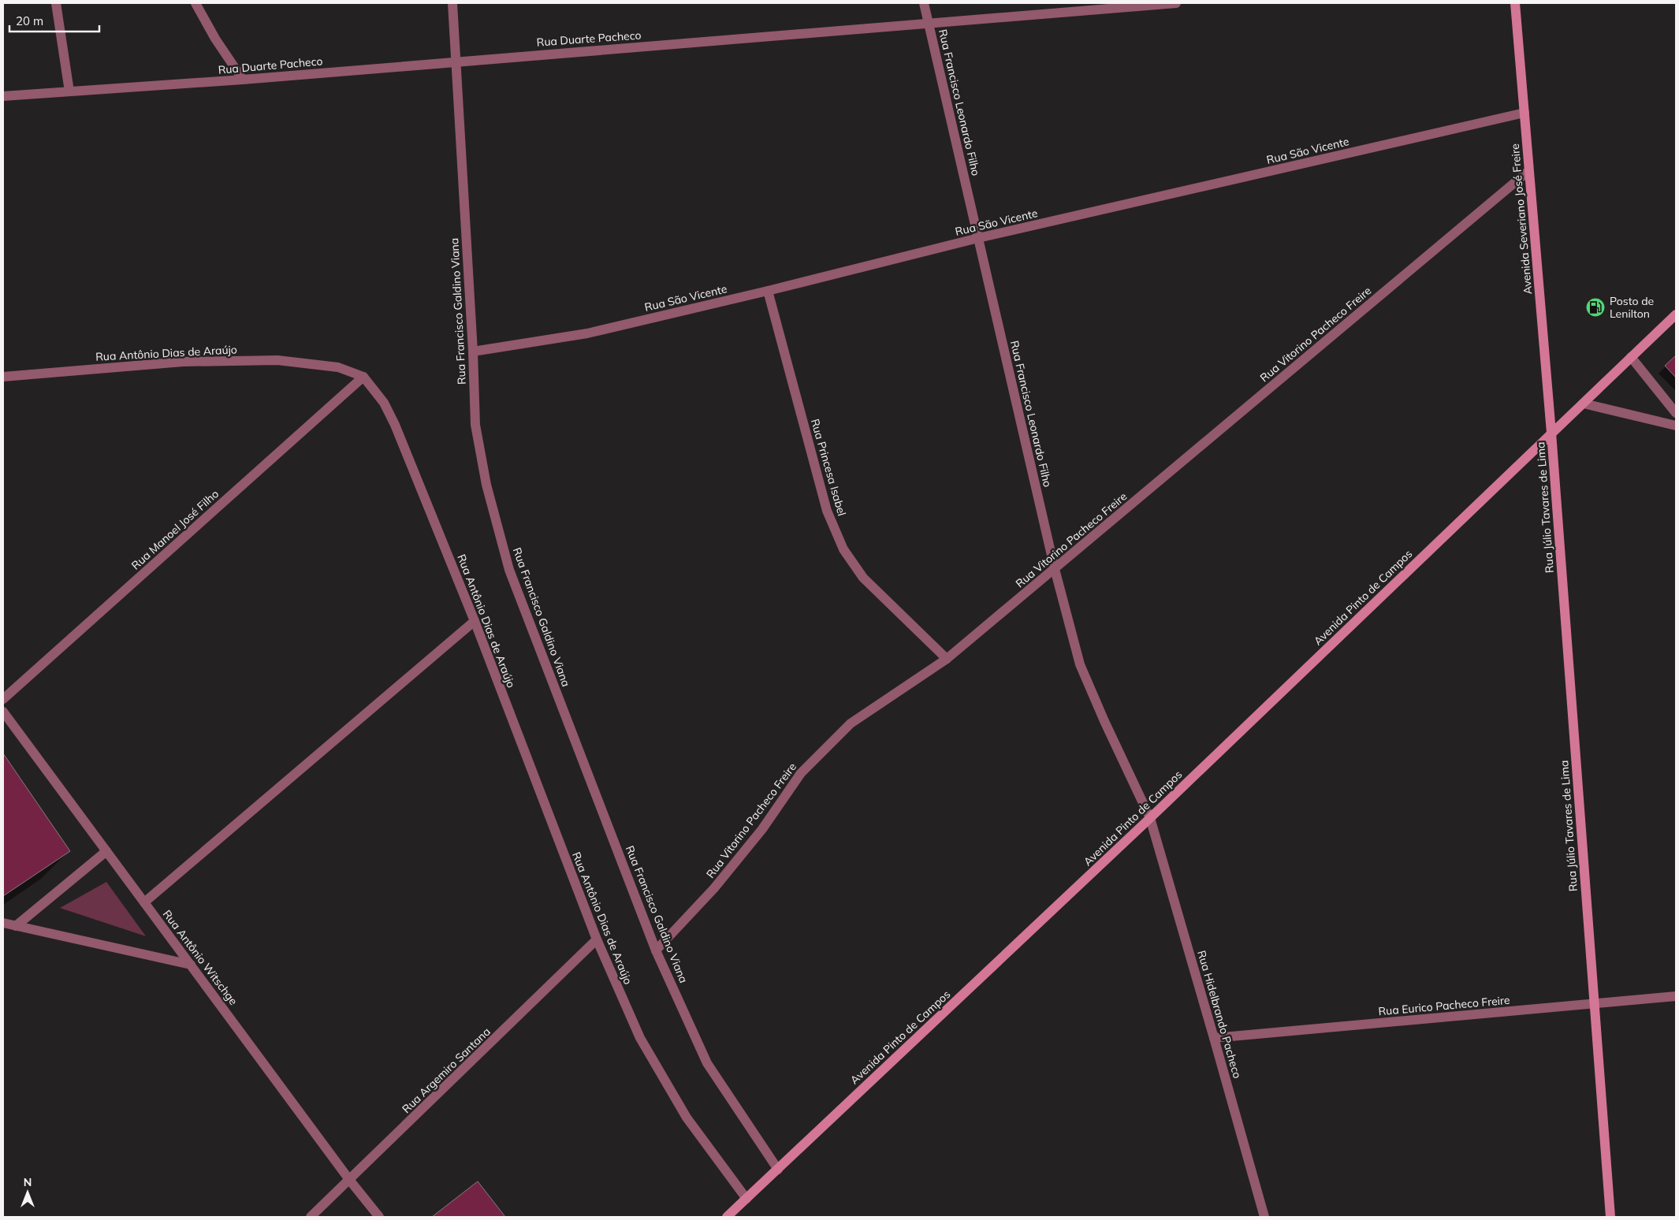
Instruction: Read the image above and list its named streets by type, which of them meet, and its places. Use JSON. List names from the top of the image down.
{
  "streets": {
    "street": [
      "Rua Duarte Pacheco",
      "Rua Francisco Leonardo Filho",
      "Rua São Vicente",
      "Avenida Severiano José Freire",
      "Rua Francisco Galdino Viana",
      "Rua Vitorino Pacheco Freire",
      "Rua Antônio Dias de Araújo",
      "Rua Princesa Isabel",
      "Rua Júlio Tavares de Lima",
      "Rua Manoel José Filho",
      "Avenida Pinto de Campos",
      "Rua Antônio Witschge",
      "Rua Eurico Pacheco Freire",
      "Rua Hidelbrando Pacheco",
      "Rua Argemiro Santana"
    ]
  },
  "crossings": [
    ["Rua Duarte Pacheco", "Rua Francisco Leonardo Filho"],
    ["Rua Duarte Pacheco", "Rua Francisco Galdino Viana"],
    ["Rua Francisco Leonardo Filho", "Rua São Vicente"],
    ["Rua Francisco Leonardo Filho", "Rua Vitorino Pacheco Freire"],
    ["Rua Francisco Leonardo Filho", "Avenida Pinto de Campos"],
    ["Rua Francisco Leonardo Filho", "Rua Hidelbrando Pacheco"],
    ["Rua São Vicente", "Avenida Severiano José Freire"],
    ["Rua São Vicente", "Rua Francisco Galdino Viana"],
    ["Rua São Vicente", "Rua Princesa Isabel"],
    ["Avenida Severiano José Freire", "Rua Vitorino Pacheco Freire"],
    ["Avenida Severiano José Freire", "Rua Júlio Tavares de Lima"],
    ["Avenida Severiano José Freire", "Avenida Pinto de Campos"],
    ["Rua Francisco Galdino Viana", "Rua Vitorino Pacheco Freire"],
    ["Rua Francisco Galdino Viana", "Avenida Pinto de Campos"],
    ["Rua Vitorino Pacheco Freire", "Rua Princesa Isabel"],
    ["Rua Antônio Dias de Araújo", "Rua Manoel José Filho"],
    ["Rua Antônio Dias de Araújo", "Avenida Pinto de Campos"],
    ["Rua Antônio Dias de Araújo", "Rua Argemiro Santana"],
    ["Rua Júlio Tavares de Lima", "Avenida Pinto de Campos"],
    ["Rua Júlio Tavares de Lima", "Rua Eurico Pacheco Freire"],
    ["Avenida Pinto de Campos", "Rua Hidelbrando Pacheco"],
    ["Rua Antônio Witschge", "Rua Argemiro Santana"],
    ["Rua Eurico Pacheco Freire", "Rua Hidelbrando Pacheco"]
  ],
  "places": {
    "fuel station": ["Posto de Lenilton"]
  },
  "scale_bar": "20 m",
  "north": "top"
}
